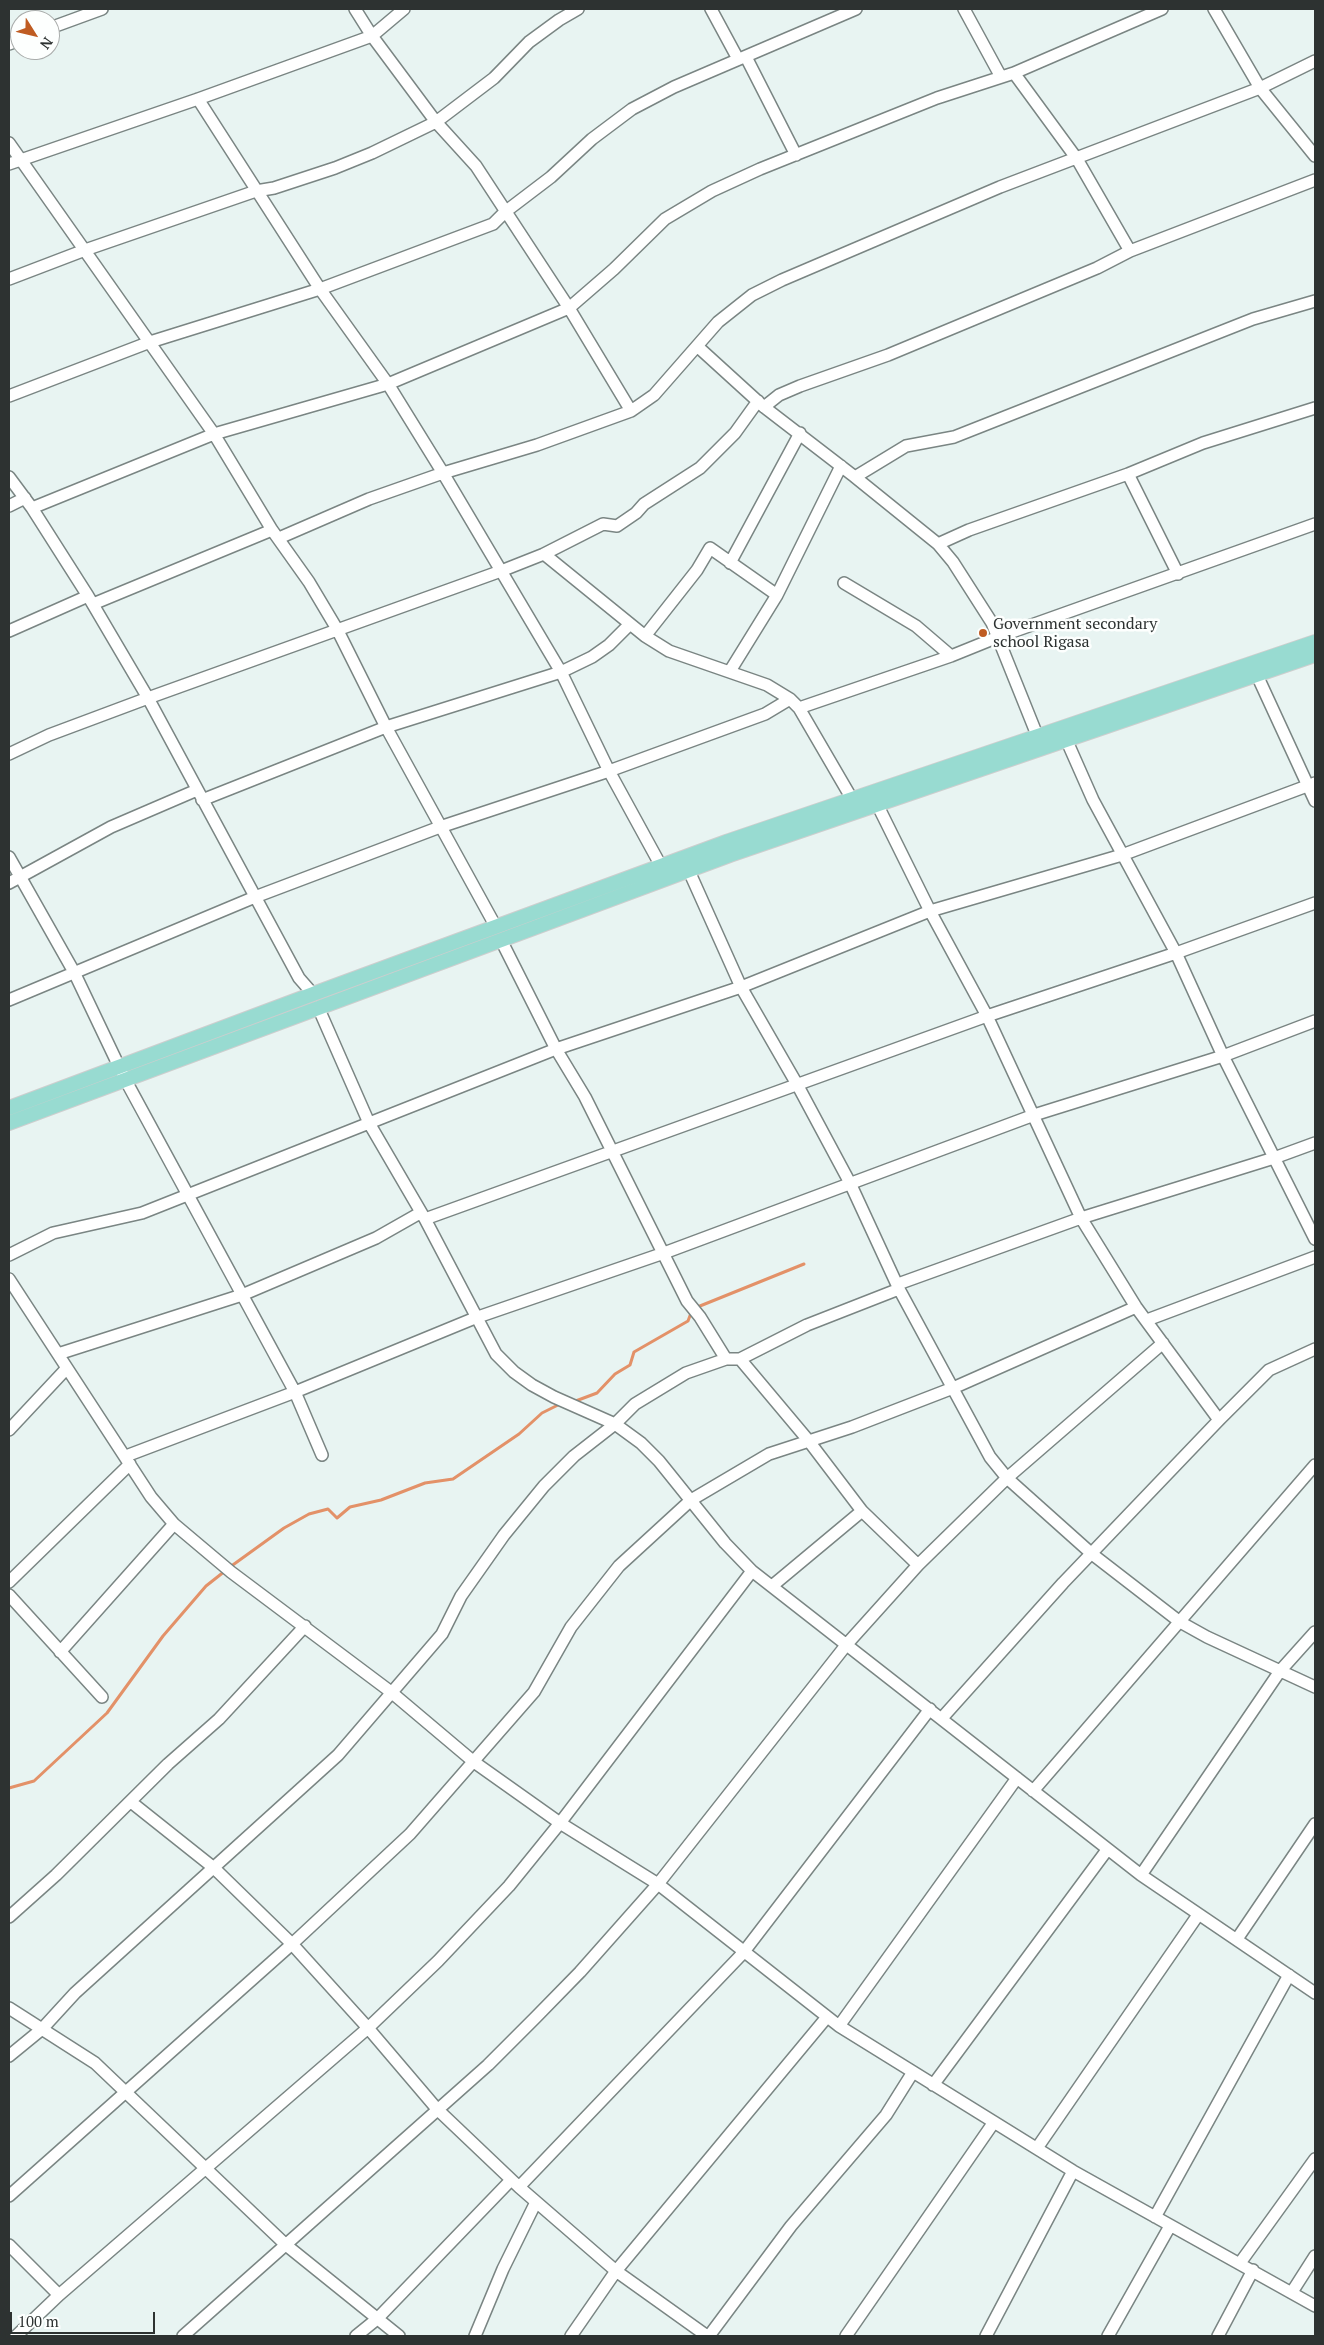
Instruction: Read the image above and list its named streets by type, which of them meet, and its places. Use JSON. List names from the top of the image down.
{
  "places": ["Government secondary school Rigasa"],
  "scale_bar": "100 m",
  "north": "bottom right"
}
